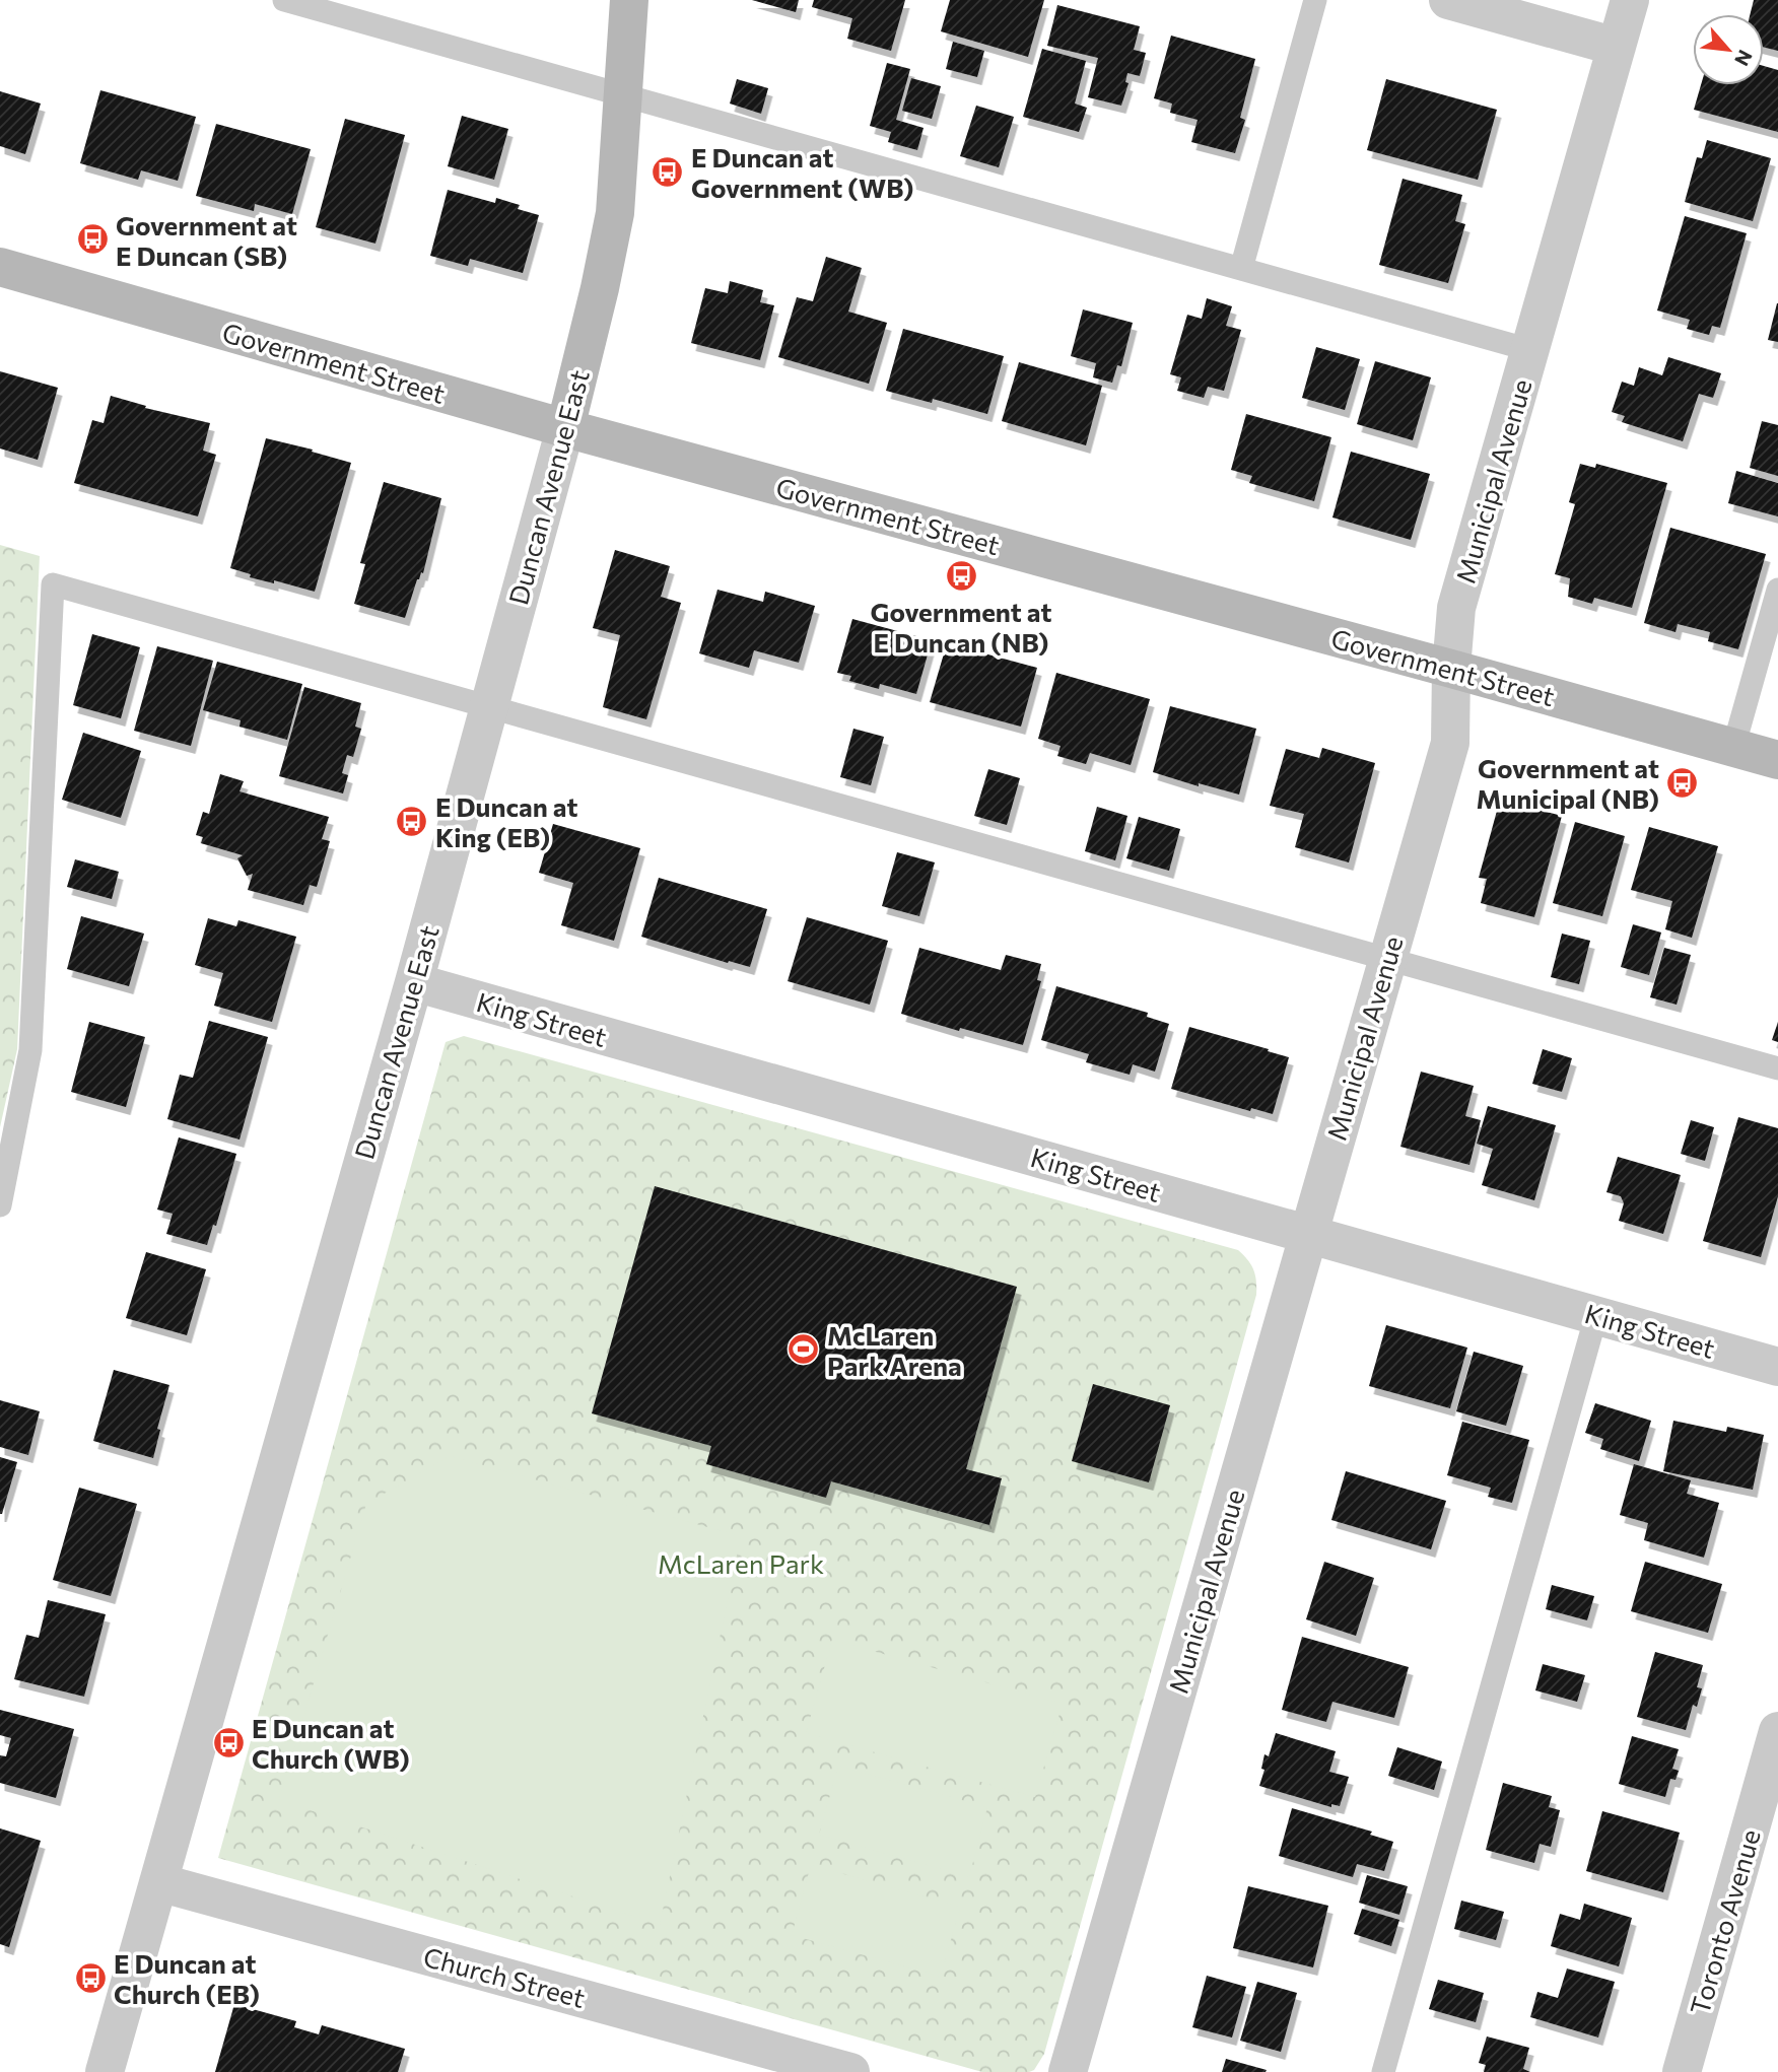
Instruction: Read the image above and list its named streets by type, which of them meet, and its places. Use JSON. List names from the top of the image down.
{
  "streets": {
    "street": [
      "Government Street",
      "Municipal Avenue",
      "Duncan Avenue East",
      "King Street",
      "Toronto Avenue",
      "Church Street"
    ]
  },
  "crossings": [
    ["Government Street", "Municipal Avenue"],
    ["Government Street", "Duncan Avenue East"],
    ["Municipal Avenue", "King Street"],
    ["Duncan Avenue East", "King Street"],
    ["Duncan Avenue East", "Church Street"]
  ],
  "parks": ["McLaren Park"],
  "places": {
    "bus stop": [
      "E Duncan at Government (WB)",
      "Government at E Duncan (SB)",
      "Government at E Duncan (NB)",
      "Government at Municipal (NB)",
      "E Duncan at King (EB)",
      "E Duncan at Church (WB)",
      "E Duncan at Church (EB)"
    ],
    "sports": ["McLaren Park Arena"]
  },
  "north": "bottom right"
}
